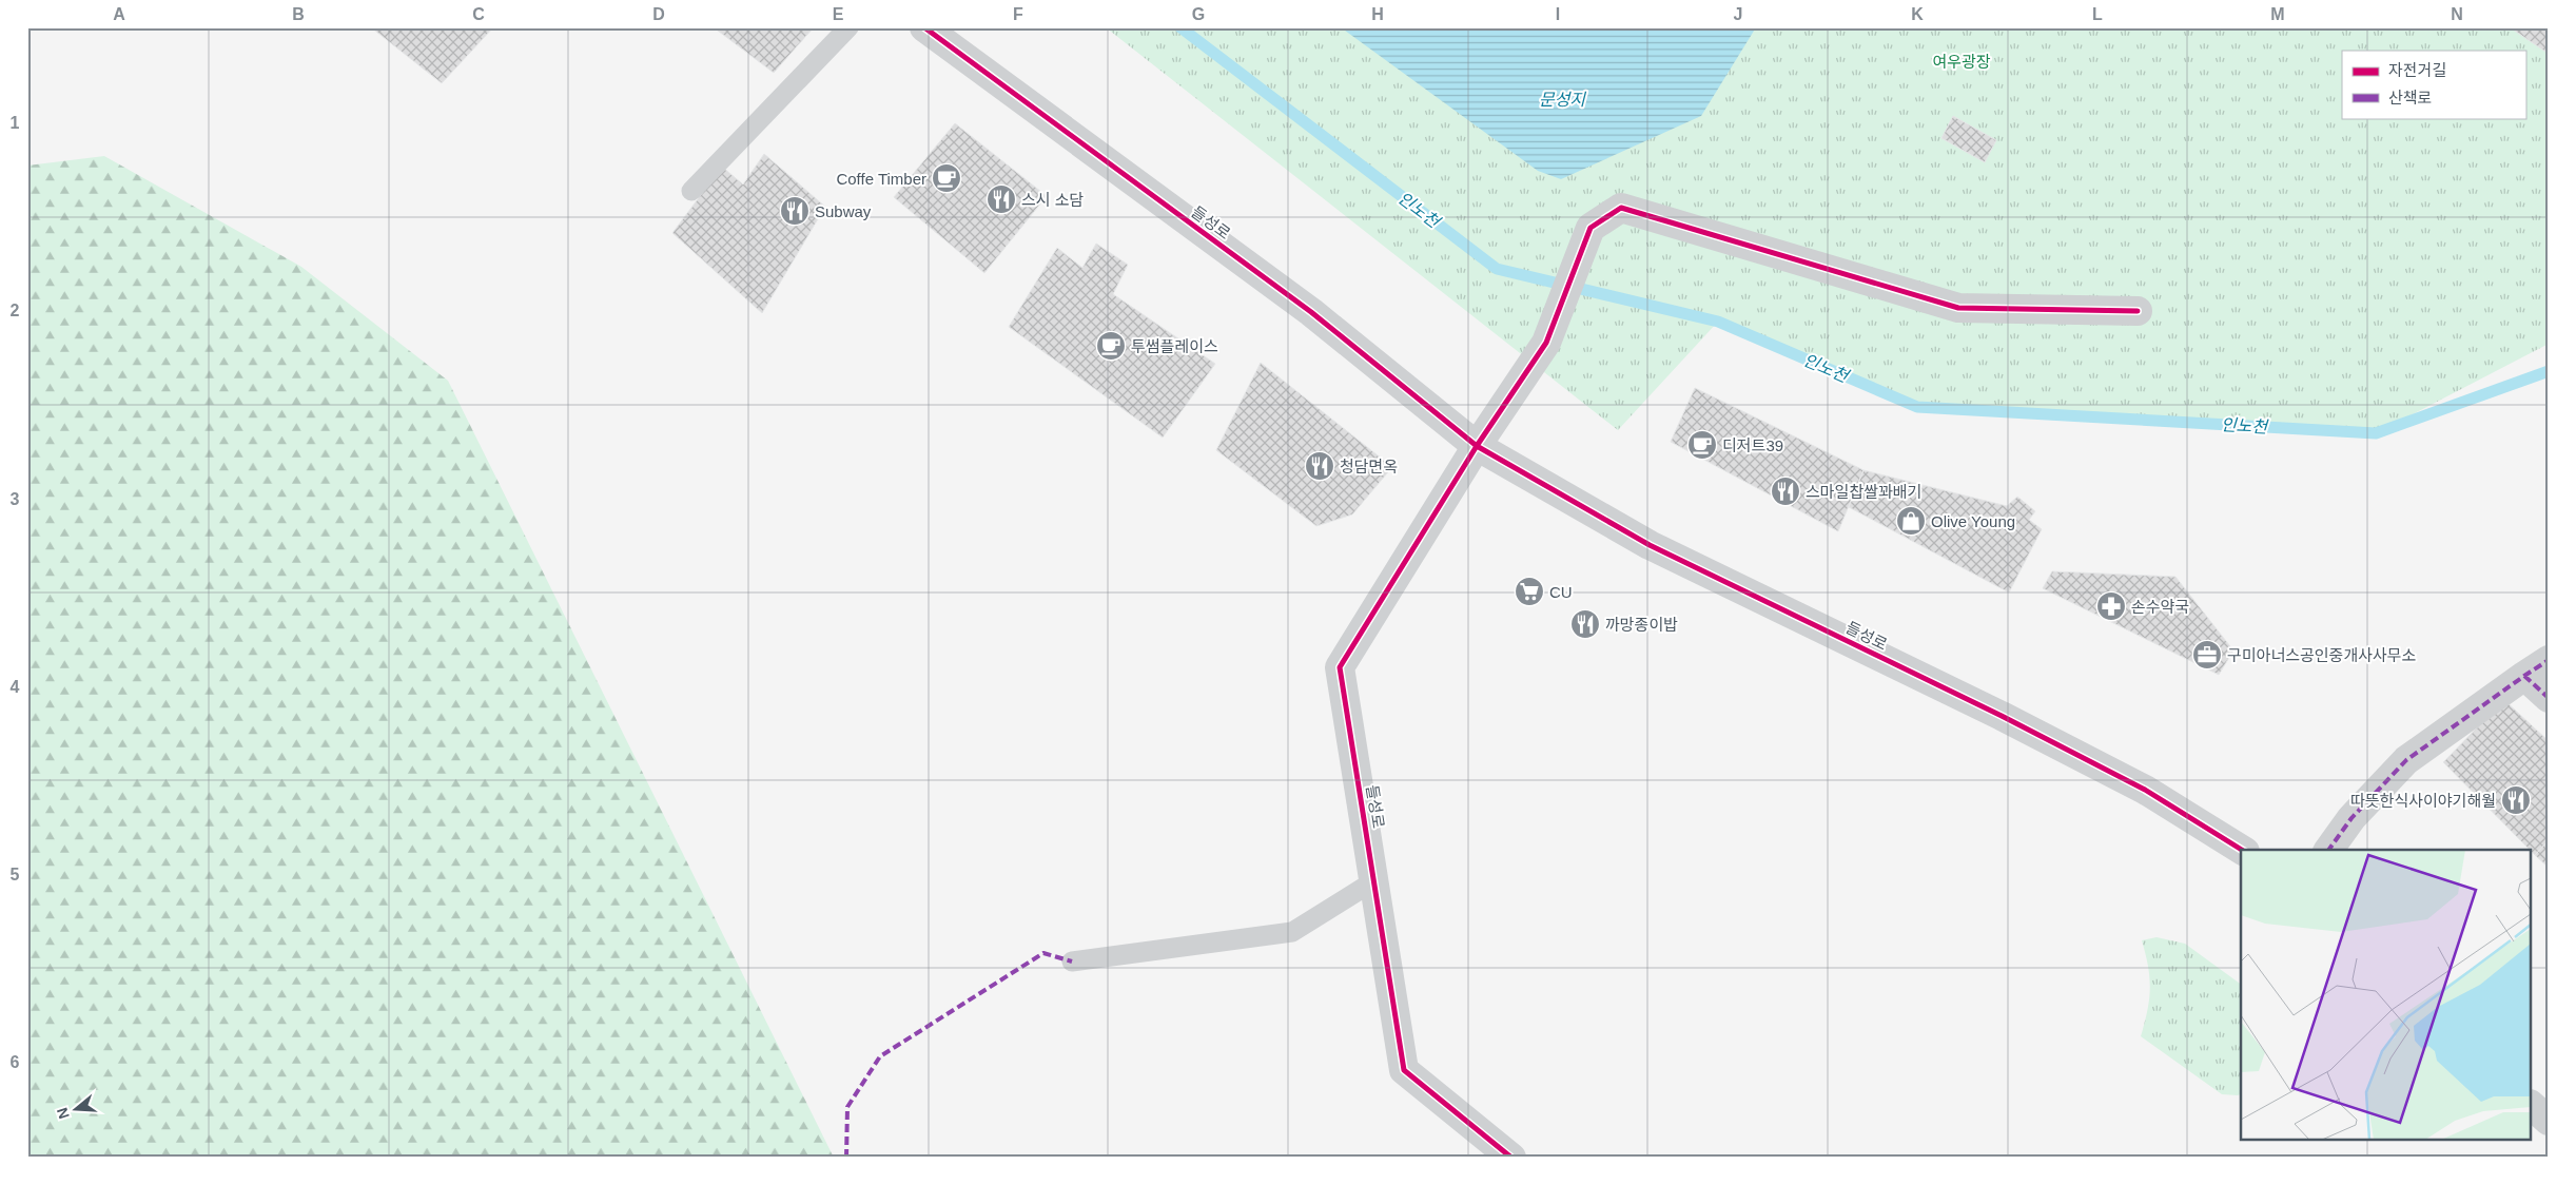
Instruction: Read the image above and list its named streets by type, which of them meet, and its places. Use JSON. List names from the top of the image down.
{
  "streets": {
    "street": ["들성로"]
  },
  "water": ["문성지", "인노천"],
  "parks": ["여우광장"],
  "places": {
    "cafe": ["Coffe Timber", "투썸플레이스", "디저트39"],
    "restaurant": [
      "스시 소담",
      "Subway",
      "청담면옥",
      "스마일찹쌀꽈배기",
      "까망종이밥",
      "따뜻한식사이야기해월"
    ],
    "shop": ["Olive Young"],
    "supermarket": ["CU"],
    "pharmacy": ["손수약국"],
    "office": ["구미아너스공인중개사사무소"]
  },
  "legend": ["자전거길", "산책로"],
  "north": "left",
  "grid": {
    "columns": [
      "A",
      "B",
      "C",
      "D",
      "E",
      "F",
      "G",
      "H",
      "I",
      "J",
      "K",
      "L",
      "M",
      "N"
    ],
    "rows": [
      "1",
      "2",
      "3",
      "4",
      "5",
      "6"
    ]
  }
}
